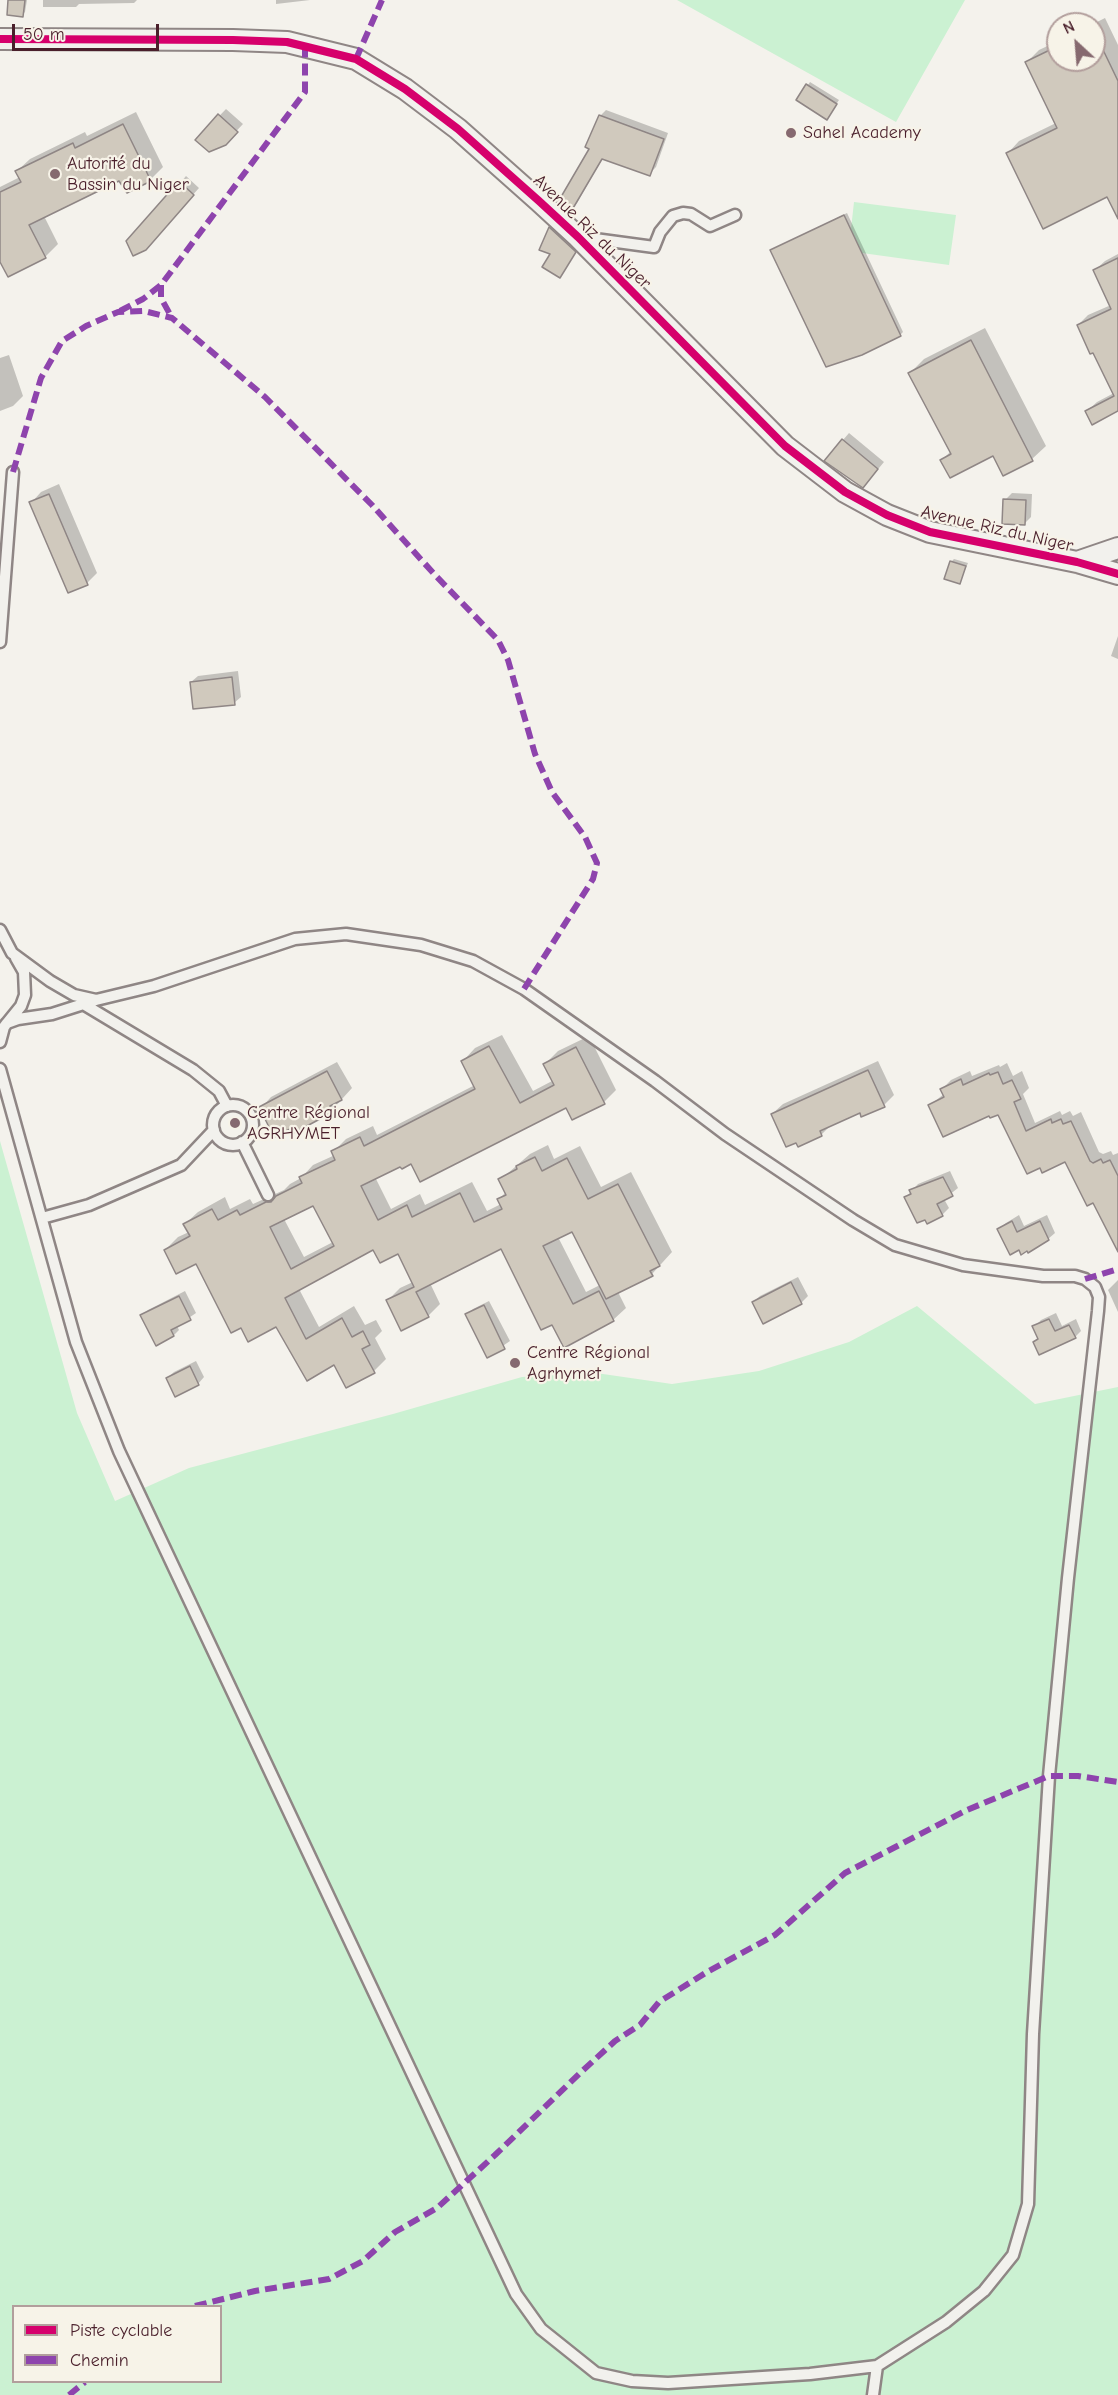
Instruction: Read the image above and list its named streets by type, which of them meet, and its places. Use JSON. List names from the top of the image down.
{
  "streets": {
    "street": ["Avenue Riz du Niger"]
  },
  "places": [
    "Sahel Academy",
    "Autorité du Bassin du Niger",
    "Centre Régional AGRHYMET",
    "Centre Régional Agrhymet"
  ],
  "legend": ["Piste cyclable", "Chemin"],
  "scale_bar": "50 m",
  "north": "top left"
}
